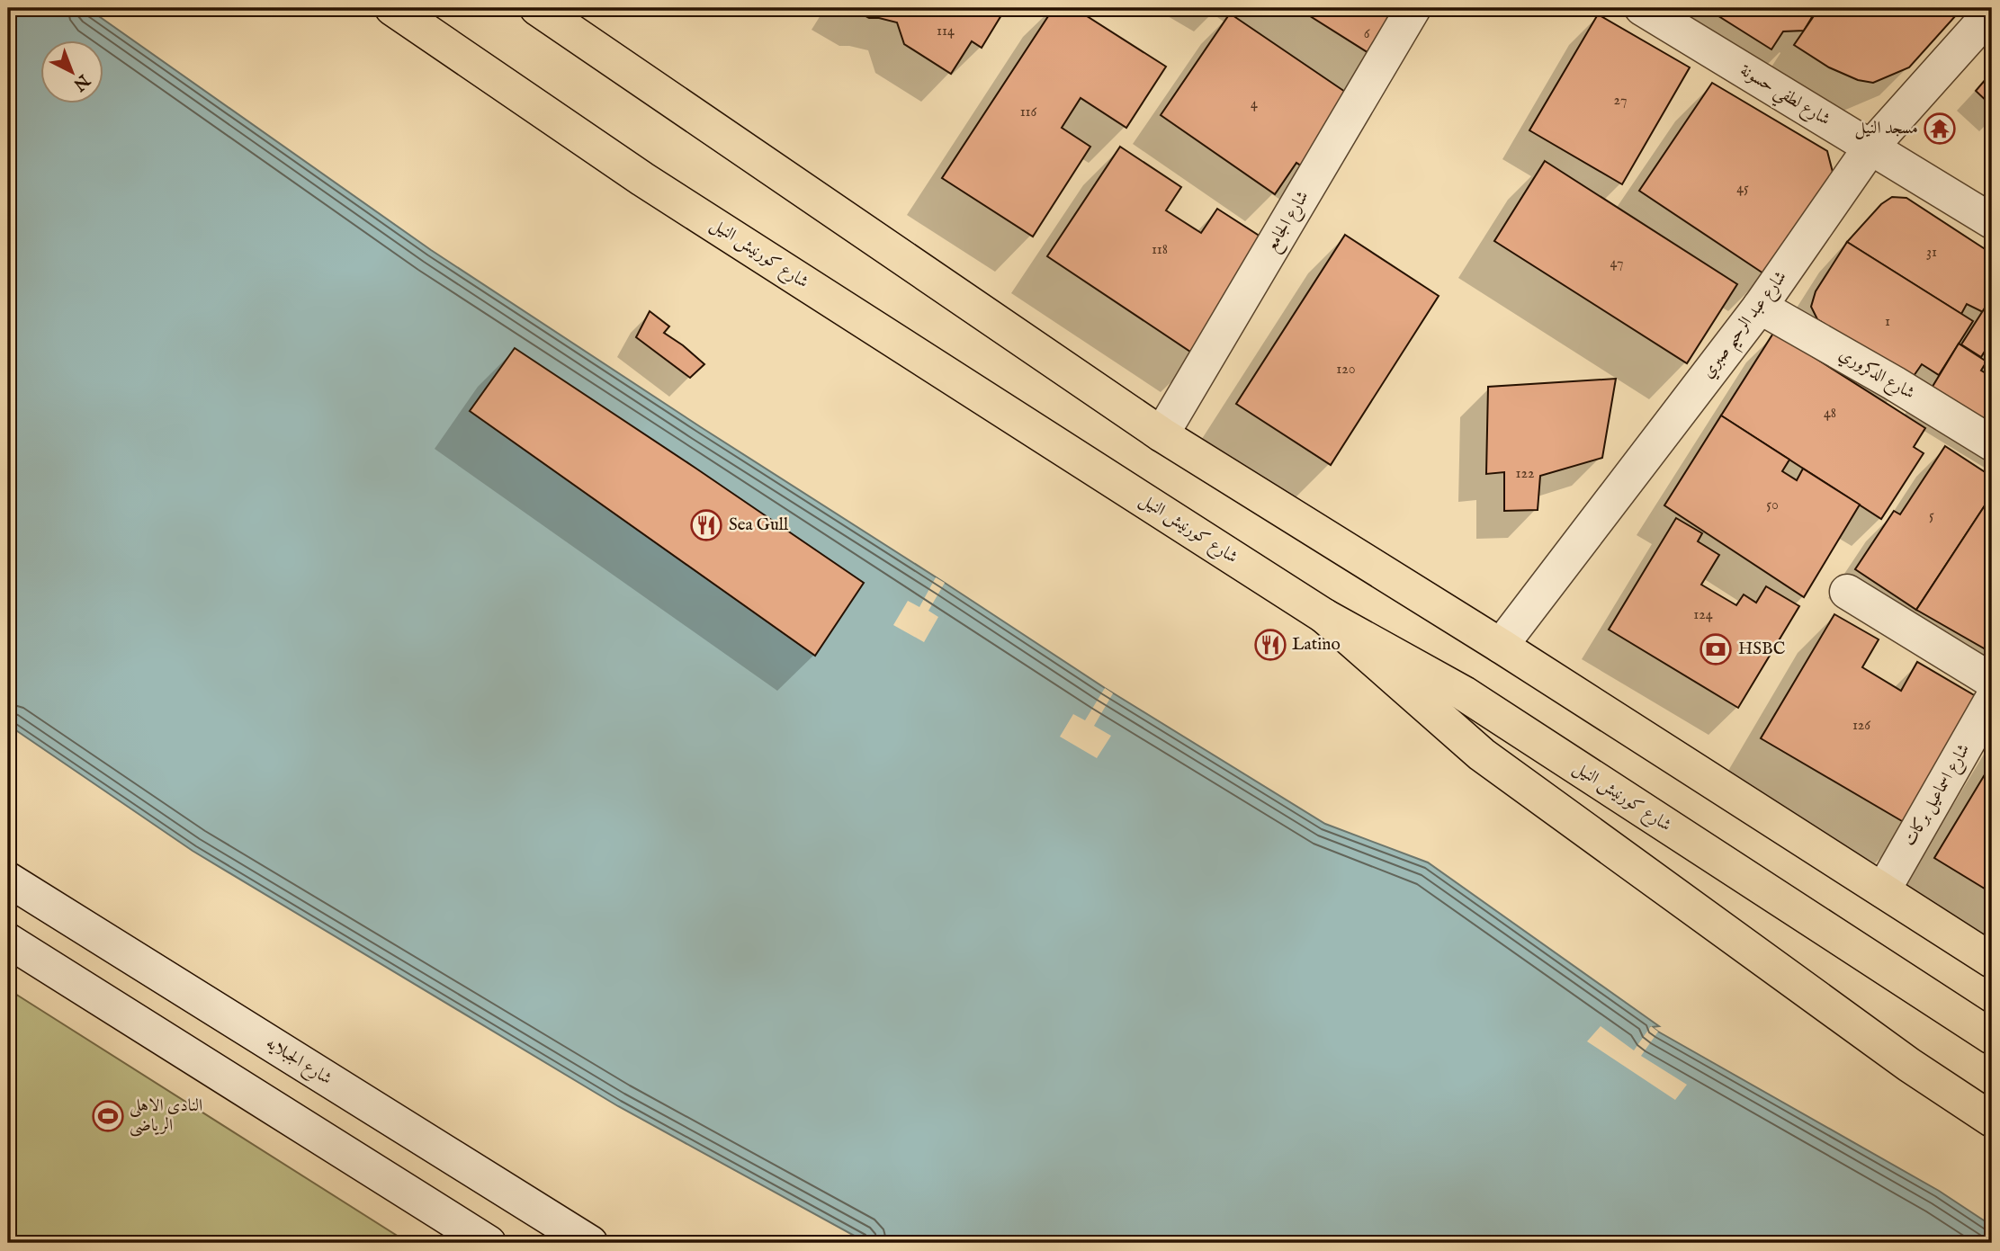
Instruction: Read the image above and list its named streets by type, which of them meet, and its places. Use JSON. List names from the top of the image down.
{
  "streets": {
    "main road": ["شارع كورنيش النيل"],
    "street": [
      "شارع لطفي حسونة",
      "شارع الجامع",
      "شارع عبد الرحيم صبري",
      "شارع الدكروري",
      "شارع اسماعيل بركات",
      "شارع الجبلايه"
    ]
  },
  "crossings": [
    ["شارع لطفي حسونة", "شارع عبد الرحيم صبري"],
    ["شارع عبد الرحيم صبري", "شارع الدكروري"]
  ],
  "places": {
    "temple": ["مسجد النيل"],
    "restaurant": ["Sea Gull", "Latino"],
    "bank": ["HSBC"],
    "sports": ["النادى الاهلى الرياضى"]
  },
  "house_numbers": [
    "114",
    "6",
    "27",
    "4",
    "116",
    "45",
    "118",
    "31",
    "47",
    "1",
    "120",
    "48",
    "122",
    "50",
    "5",
    "124",
    "126"
  ],
  "north": "bottom right"
}
